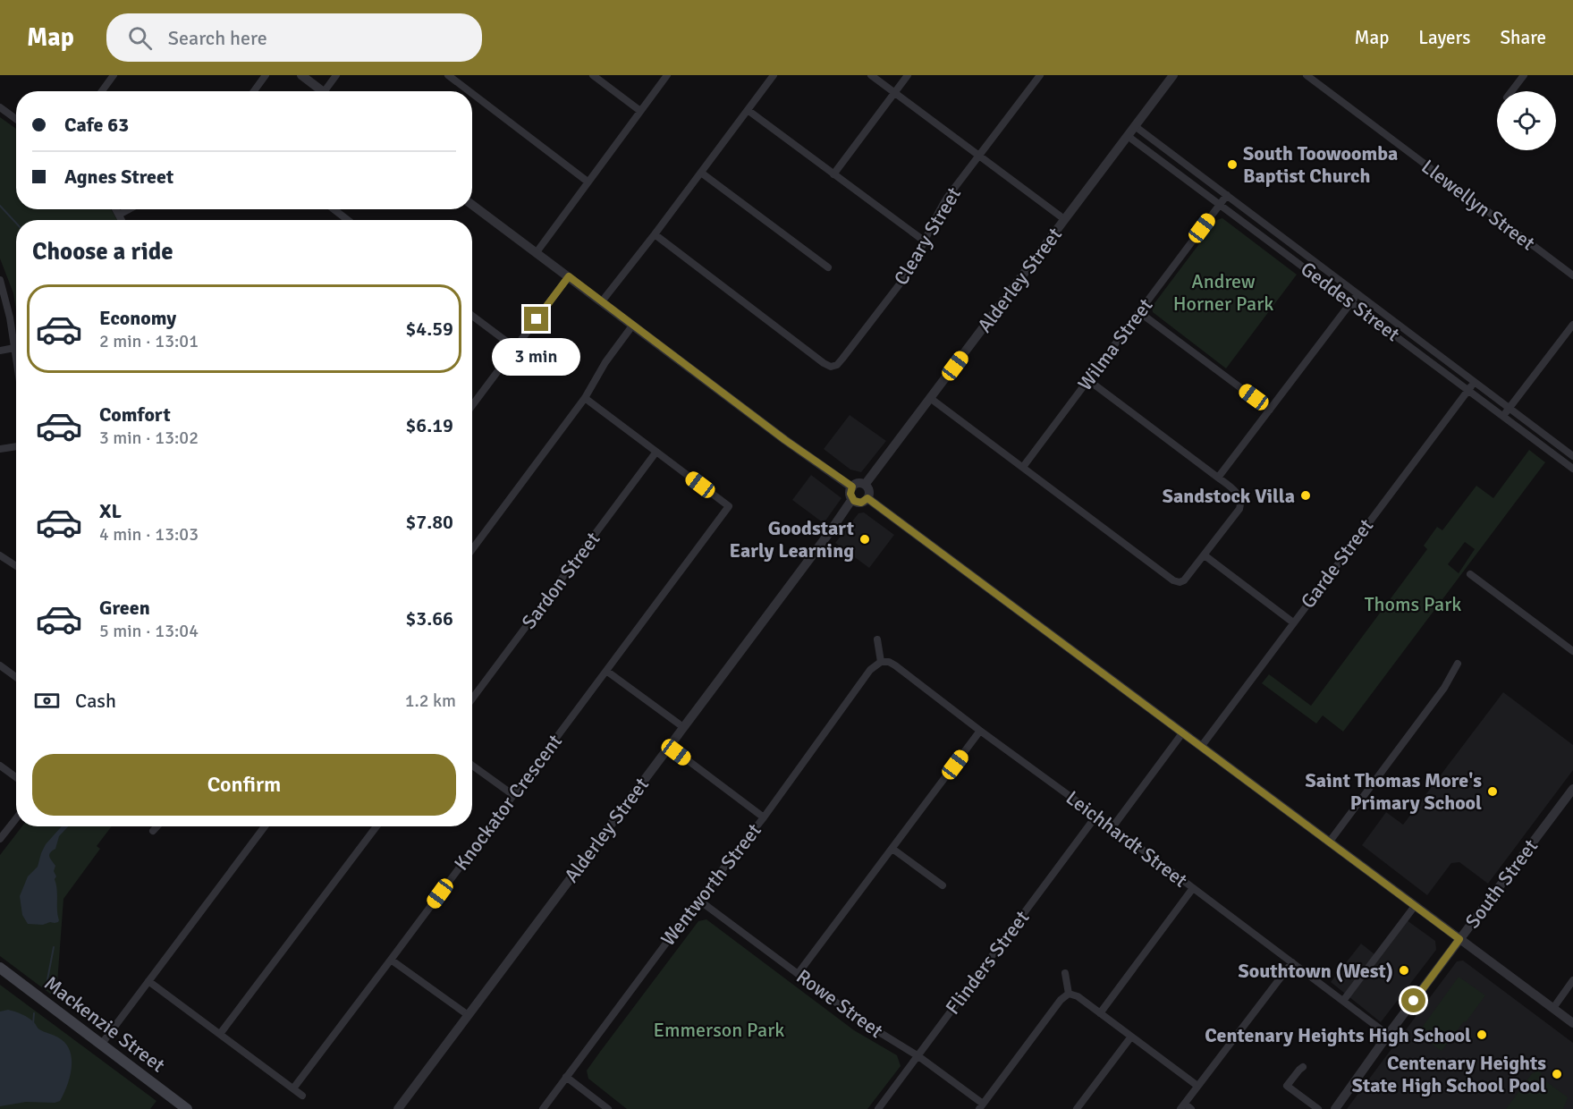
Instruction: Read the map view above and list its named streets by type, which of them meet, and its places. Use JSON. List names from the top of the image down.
{
  "streets": {
    "main road": ["Mackenzie Street"],
    "street": [
      "Llewellyn Street",
      "Cleary Street",
      "Alderley Street",
      "Geddes Street",
      "Wilma Street",
      "Garde Street",
      "Sardon Street",
      "Knockator Crescent",
      "Leichhardt Street",
      "South Street",
      "Wentworth Street",
      "Flinders Street",
      "Rowe Street"
    ]
  },
  "crossings": [
    ["Alderley Street", "Geddes Street"],
    ["Geddes Street", "Wilma Street"],
    ["Geddes Street", "Garde Street"],
    ["Leichhardt Street", "South Street"],
    ["Leichhardt Street", "Wentworth Street"],
    ["Leichhardt Street", "Flinders Street"],
    ["Wentworth Street", "Rowe Street"],
    ["Flinders Street", "Rowe Street"]
  ],
  "parks": ["Andrew Horner Park", "Thoms Park", "Emmerson Park"],
  "places": [
    "South Toowoomba Baptist Church",
    "Sandstock Villa",
    "Goodstart Early Learning",
    "Saint Thomas More's Primary School",
    "Southtown (West)",
    "Centenary Heights High School",
    "Centenary Heights State High School Pool"
  ],
  "page": {
    "header": "Map",
    "search": "Search here",
    "nav": ["Map", "Layers", "Share"],
    "banner": ["Cafe 63", "Agnes Street"],
    "heading": "Choose a ride",
    "list": [
      {
        "name": "Economy",
        "note": "2 min · 13:01",
        "value": "$4.59"
      },
      {
        "name": "Comfort",
        "note": "3 min · 13:02",
        "value": "$6.19"
      },
      {
        "name": "XL",
        "note": "4 min · 13:03",
        "value": "$7.80"
      },
      {
        "name": "Green",
        "note": "5 min · 13:04",
        "value": "$3.66"
      }
    ],
    "bubble": "3 min",
    "pay": ["Cash", "1.2 km"],
    "buttons": "Confirm"
  }
}
